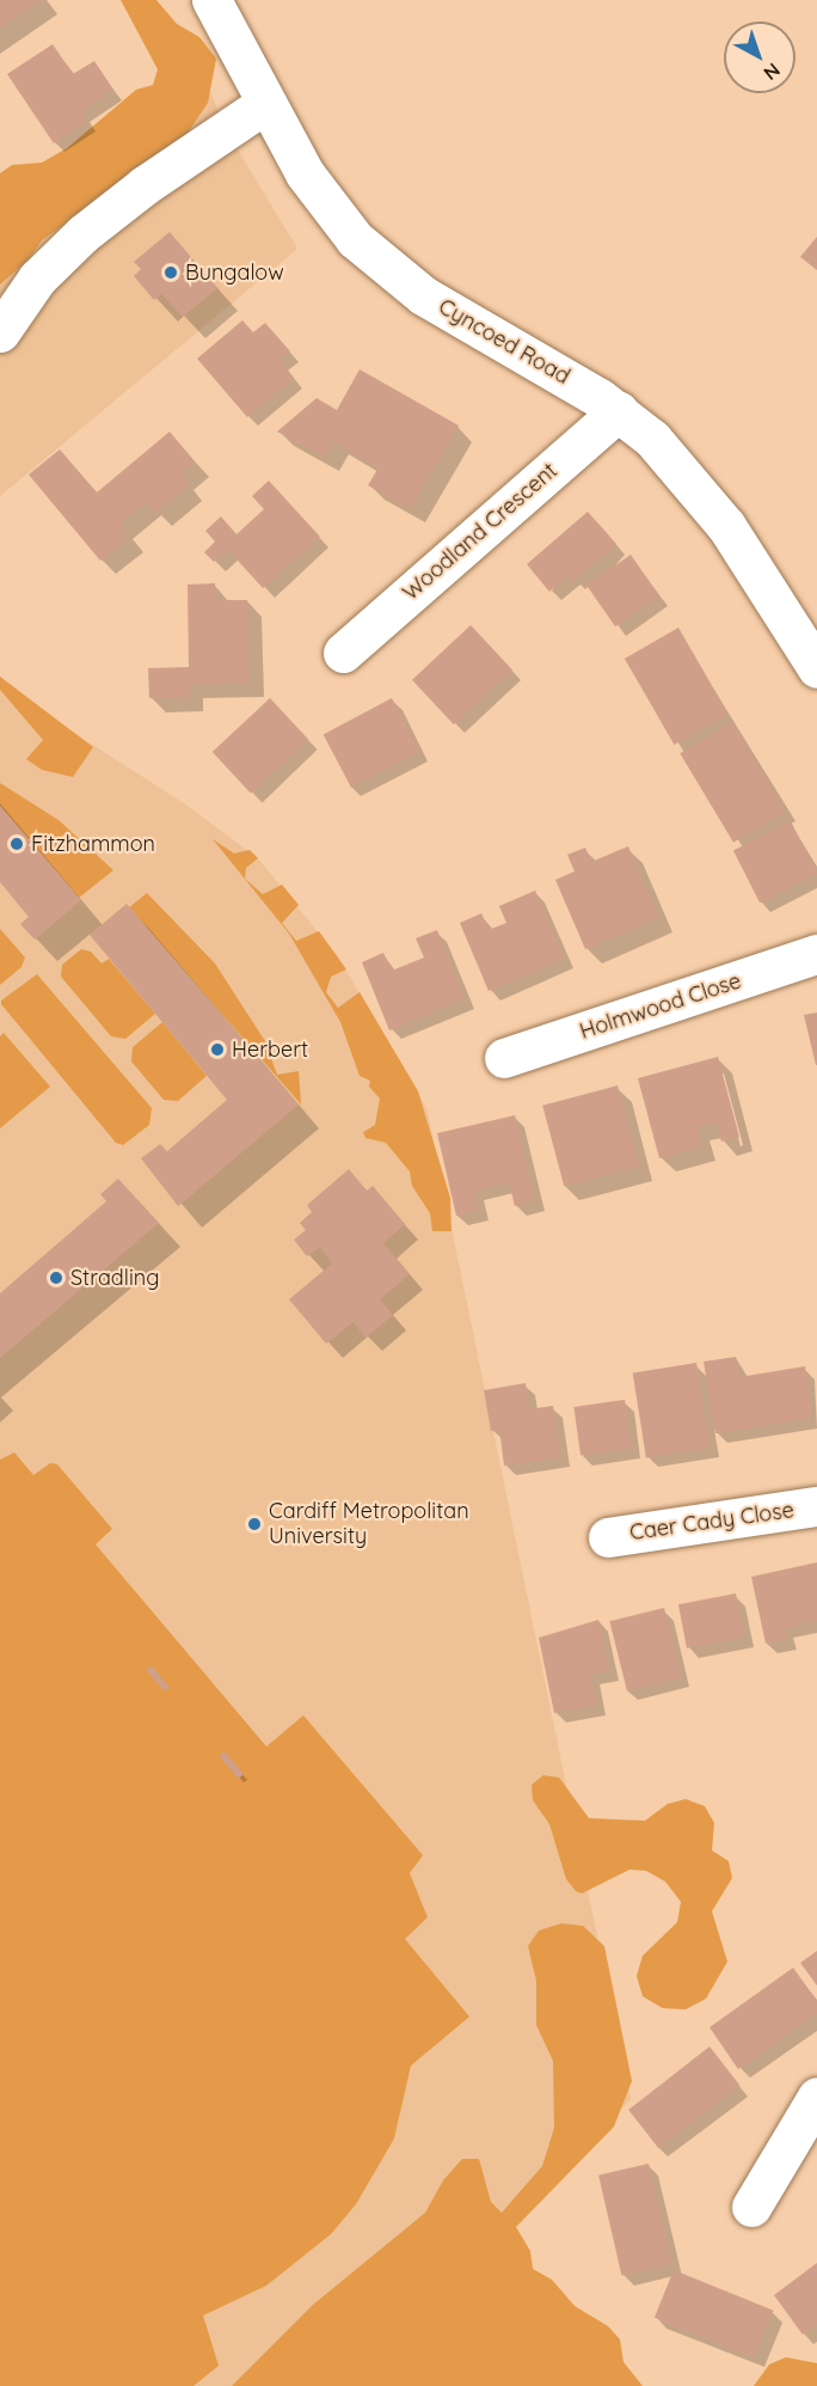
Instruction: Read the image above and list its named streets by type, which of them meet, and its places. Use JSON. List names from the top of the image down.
{
  "streets": {
    "street": [
      "Cyncoed Road",
      "Woodland Crescent",
      "Holmwood Close",
      "Caer Cady Close"
    ]
  },
  "crossings": [
    ["Cyncoed Road", "Woodland Crescent"]
  ],
  "places": [
    "Bungalow",
    "Fitzhammon",
    "Herbert",
    "Stradling",
    "Cardiff Metropolitan University"
  ],
  "north": "bottom right"
}
